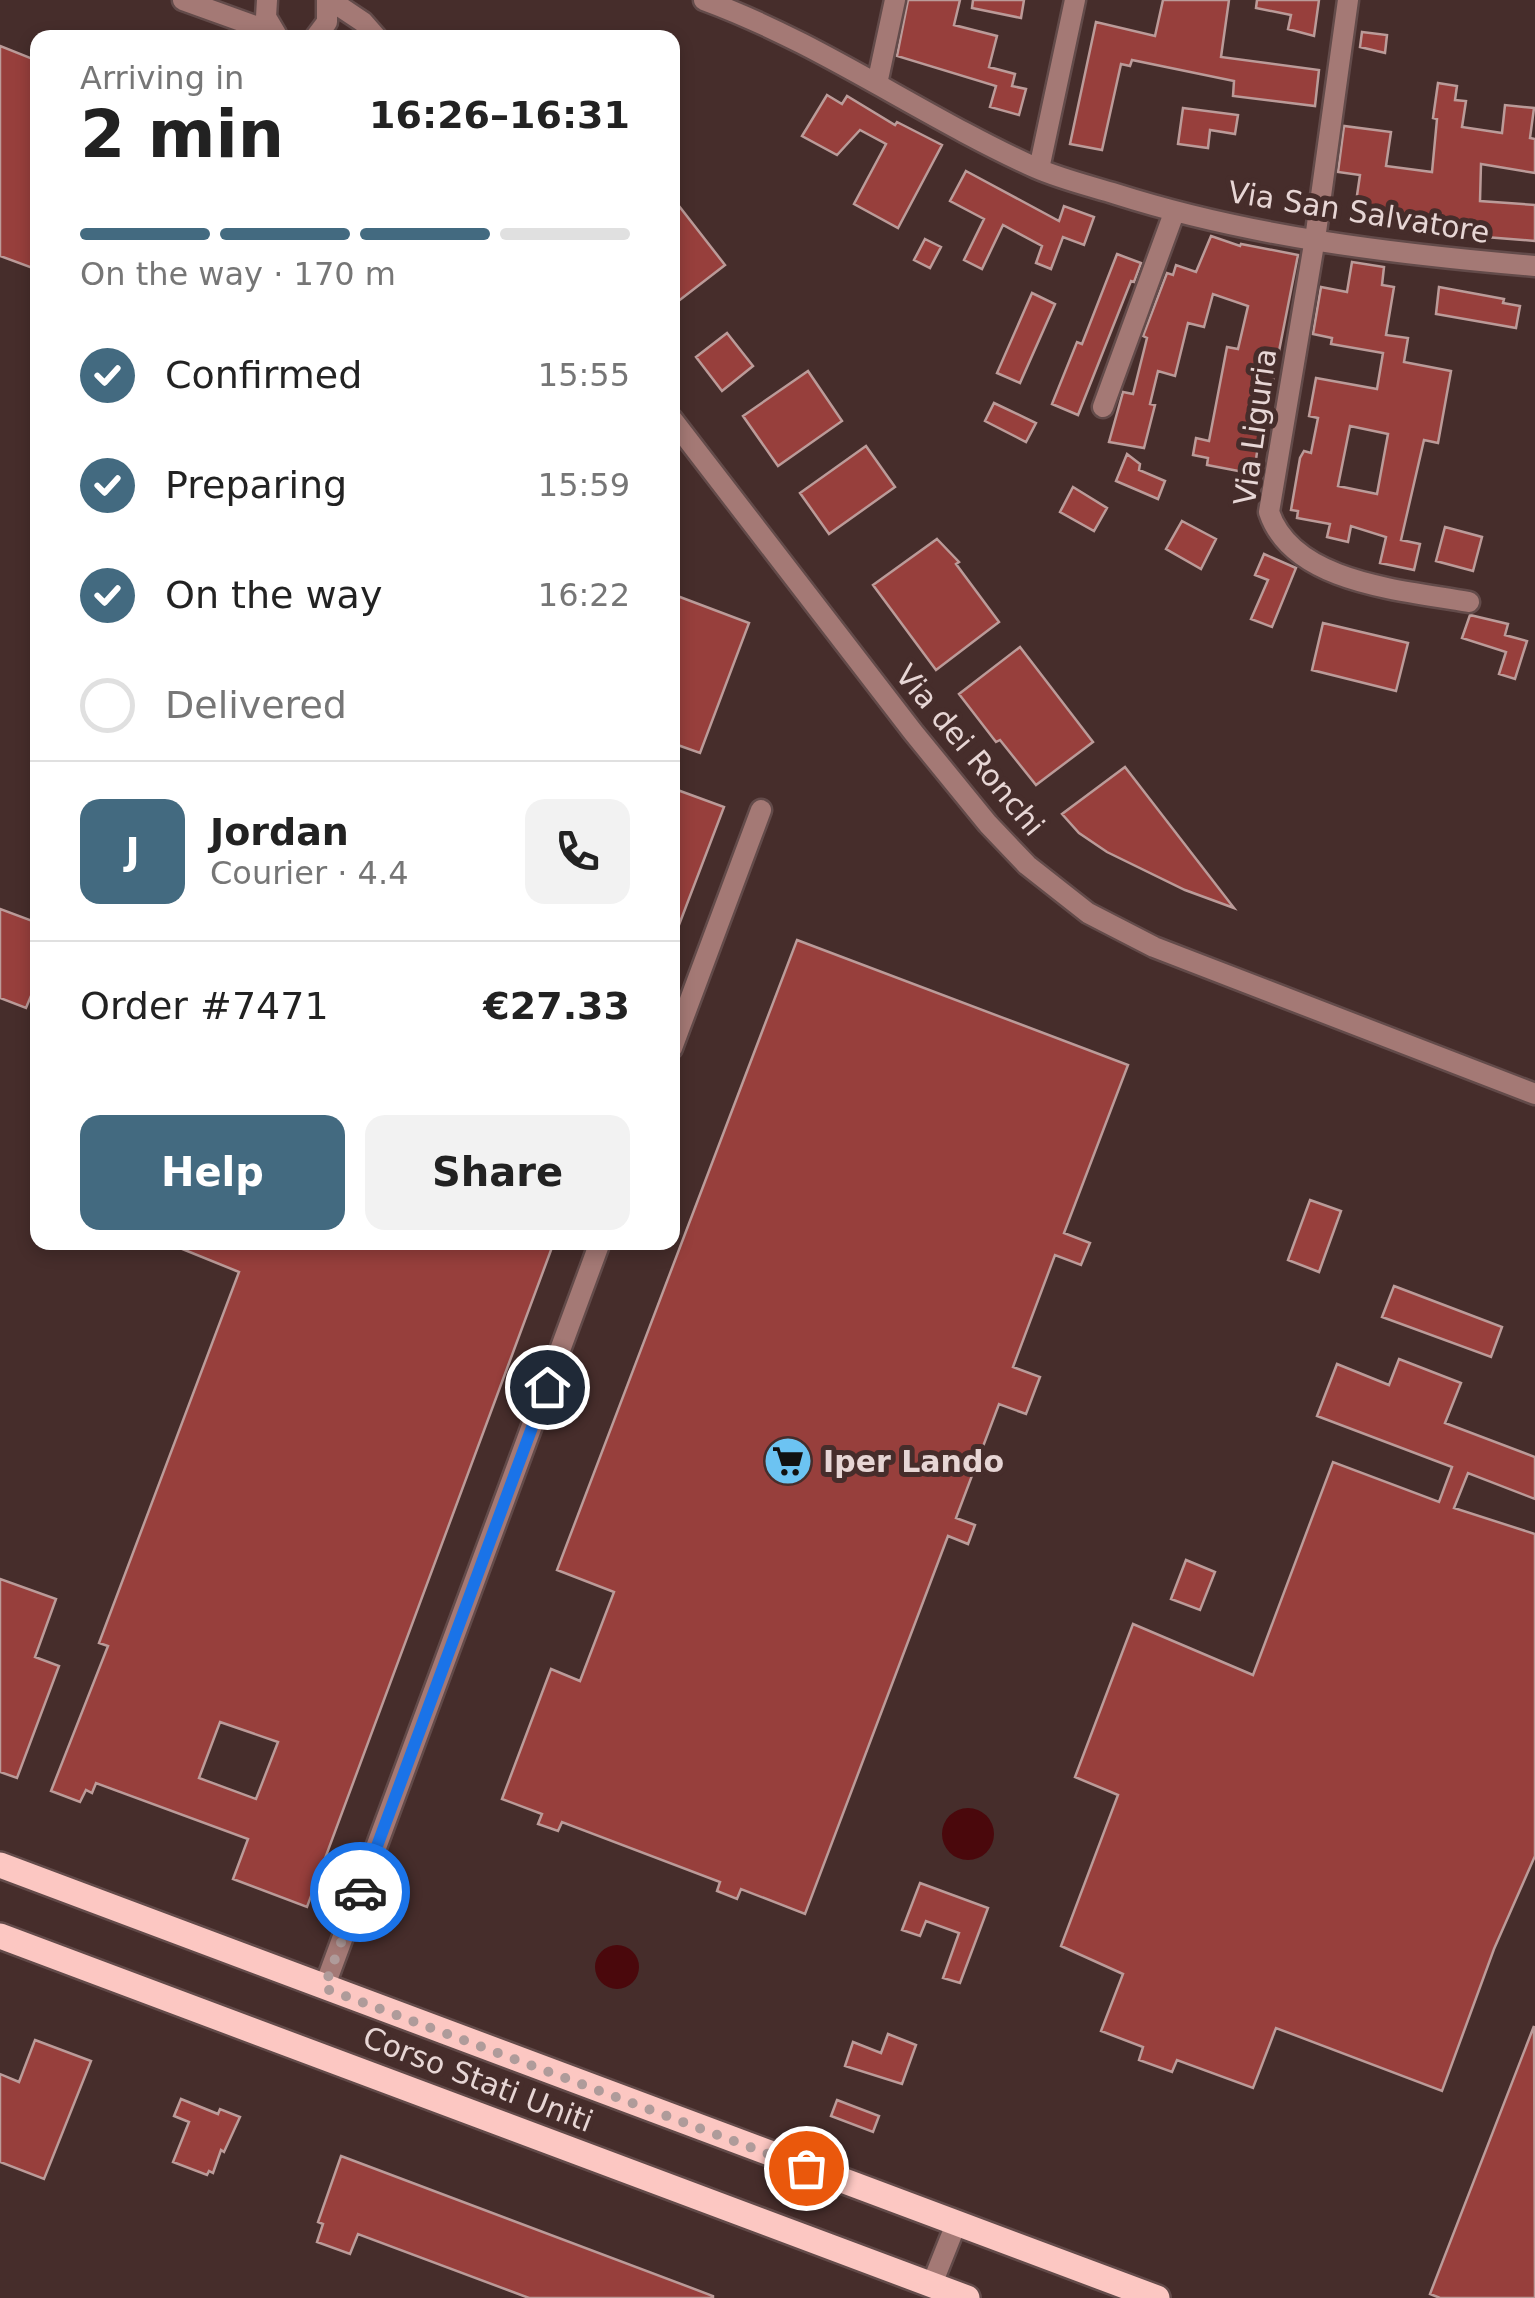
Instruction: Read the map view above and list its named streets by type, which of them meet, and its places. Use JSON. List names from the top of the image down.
{
  "streets": {
    "main road": ["Corso Stati Uniti"],
    "street": ["Via San Salvatore", "Via Liguria", "Via dei Ronchi"]
  },
  "crossings": [
    ["Via San Salvatore", "Via Liguria"]
  ],
  "places": {
    "supermarket": ["Iper Lando"]
  },
  "page": {
    "heading": ["2 min", "Arriving in", "16:26–16:31"],
    "panel": [
      "Jordan",
      "Courier · 4.4",
      "Order #7471",
      "€27.33"
    ],
    "bar": "On the way · 170 m",
    "list": [
      ["Confirmed", "15:55"],
      ["Preparing", "15:59"],
      ["On the way", "16:22"],
      "Delivered"
    ],
    "round": "J",
    "buttons": ["Help", "Share"]
  }
}
